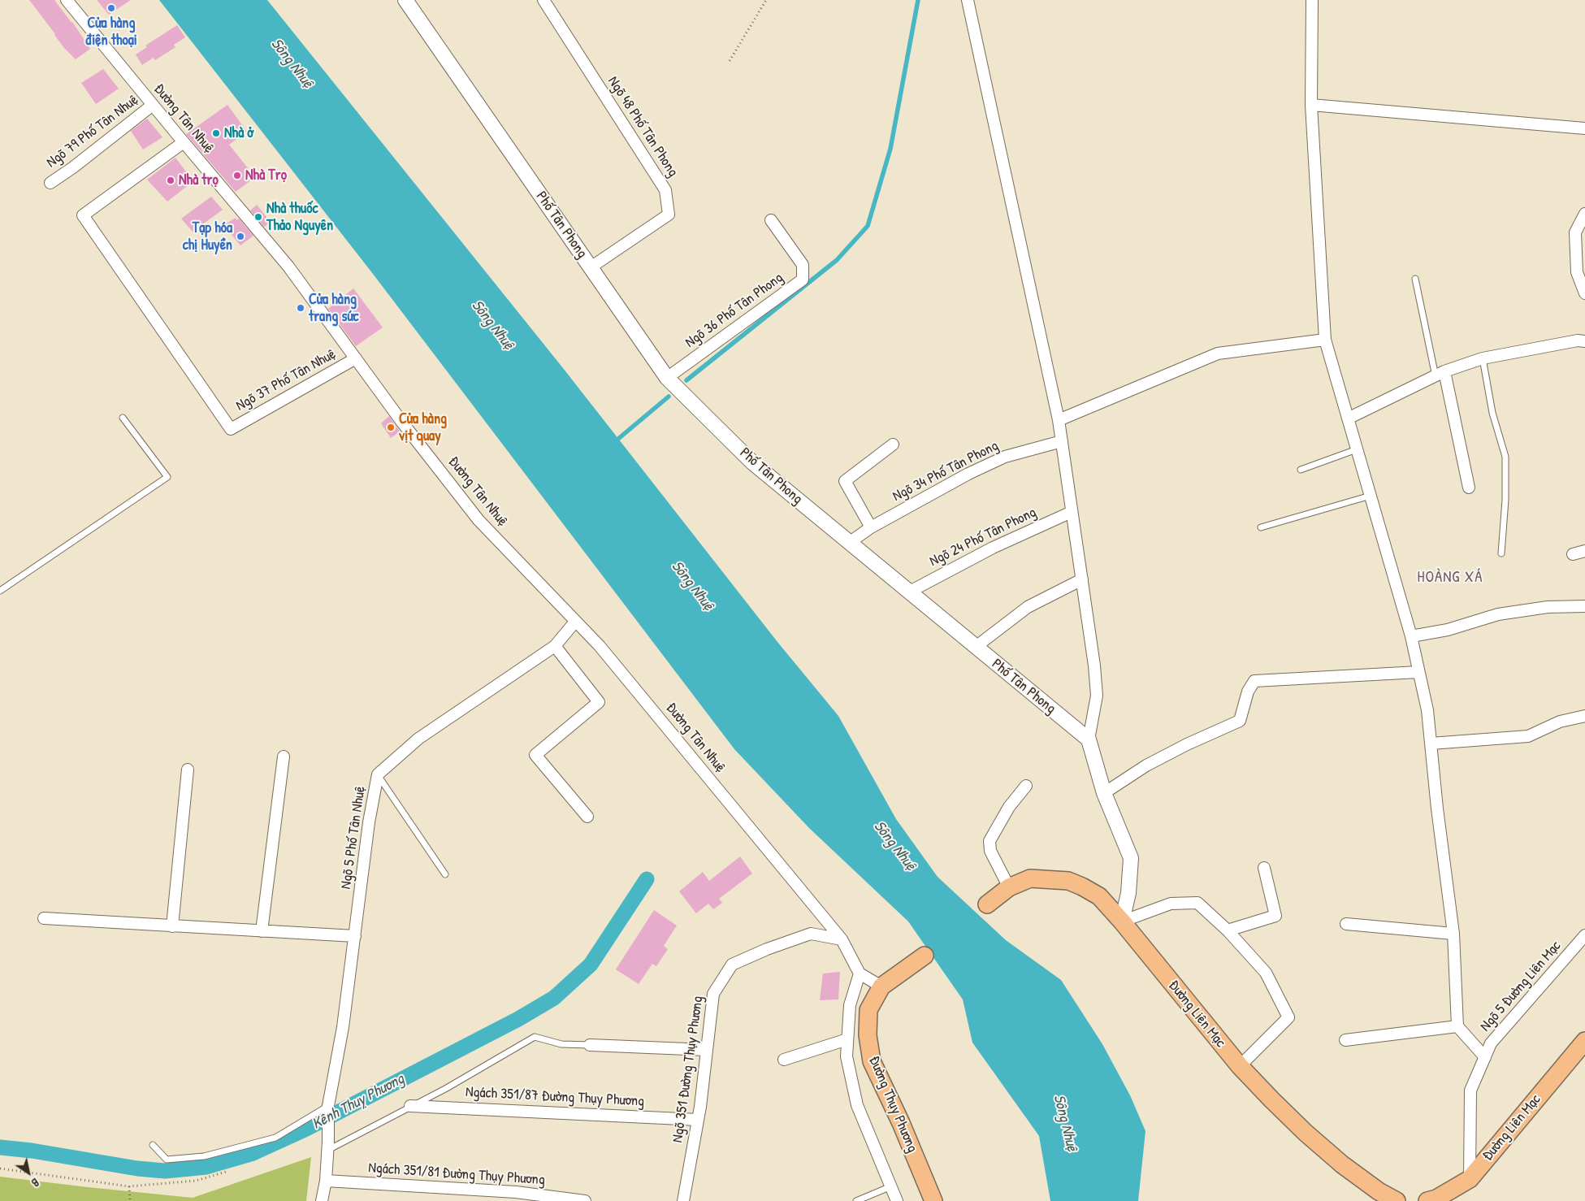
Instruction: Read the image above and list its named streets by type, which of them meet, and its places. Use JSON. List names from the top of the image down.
{
  "streets": {
    "main road": ["Đường Liên Mạc", "Đường Thụy Phương"],
    "street": [
      "Đường Tân Nhuệ",
      "Ngõ 48 Phố Tân Phong",
      "Ngõ 79 Phố Tân Nhuệ",
      "Phố Tân Phong",
      "Ngõ 36 Phố Tân Phong",
      "Ngõ 37 Phố Tân Nhuệ",
      "Ngõ 34 Phố Tân Phong",
      "Ngõ 24 Phố Tân Phong",
      "Ngõ 5 Phố Tân Nhuệ",
      "Ngõ 5 Đường Liên Mạc",
      "Ngõ 351 Đường Thụy Phương",
      "Ngách 351/87 Đường Thụy Phương",
      "Ngách 351/81 Đường Thụy Phương"
    ]
  },
  "crossings": [
    ["Đường Tân Nhuệ", "Ngõ 79 Phố Tân Nhuệ"],
    ["Đường Tân Nhuệ", "Ngõ 37 Phố Tân Nhuệ"],
    ["Đường Tân Nhuệ", "Ngõ 5 Phố Tân Nhuệ"],
    ["Đường Tân Nhuệ", "Ngõ 351 Đường Thụy Phương"],
    ["Đường Tân Nhuệ", "Đường Thụy Phương"],
    ["Ngõ 48 Phố Tân Phong", "Phố Tân Phong"],
    ["Phố Tân Phong", "Ngõ 36 Phố Tân Phong"],
    ["Phố Tân Phong", "Ngõ 34 Phố Tân Phong"],
    ["Phố Tân Phong", "Ngõ 24 Phố Tân Phong"],
    ["Ngõ 5 Phố Tân Nhuệ", "Ngách 351/81 Đường Thụy Phương"],
    ["Ngõ 5 Đường Liên Mạc", "Đường Liên Mạc"],
    ["Ngõ 351 Đường Thụy Phương", "Ngách 351/87 Đường Thụy Phương"]
  ],
  "districts": ["HOÀNG XÁ"],
  "water": ["Sông Nhuệ", "Kênh Thuỵ Phương"],
  "places": [
    "Cửa hàng điện thoại",
    "Nhà ở",
    "Nhà Trọ",
    "Nhà trọ",
    "Nhà thuốc Thảo Nguyên",
    "Tạp hóa chị Huyền",
    "Cửa hàng trang sức",
    "Cửa hàng vịt quay"
  ],
  "north": "bottom right"
}
